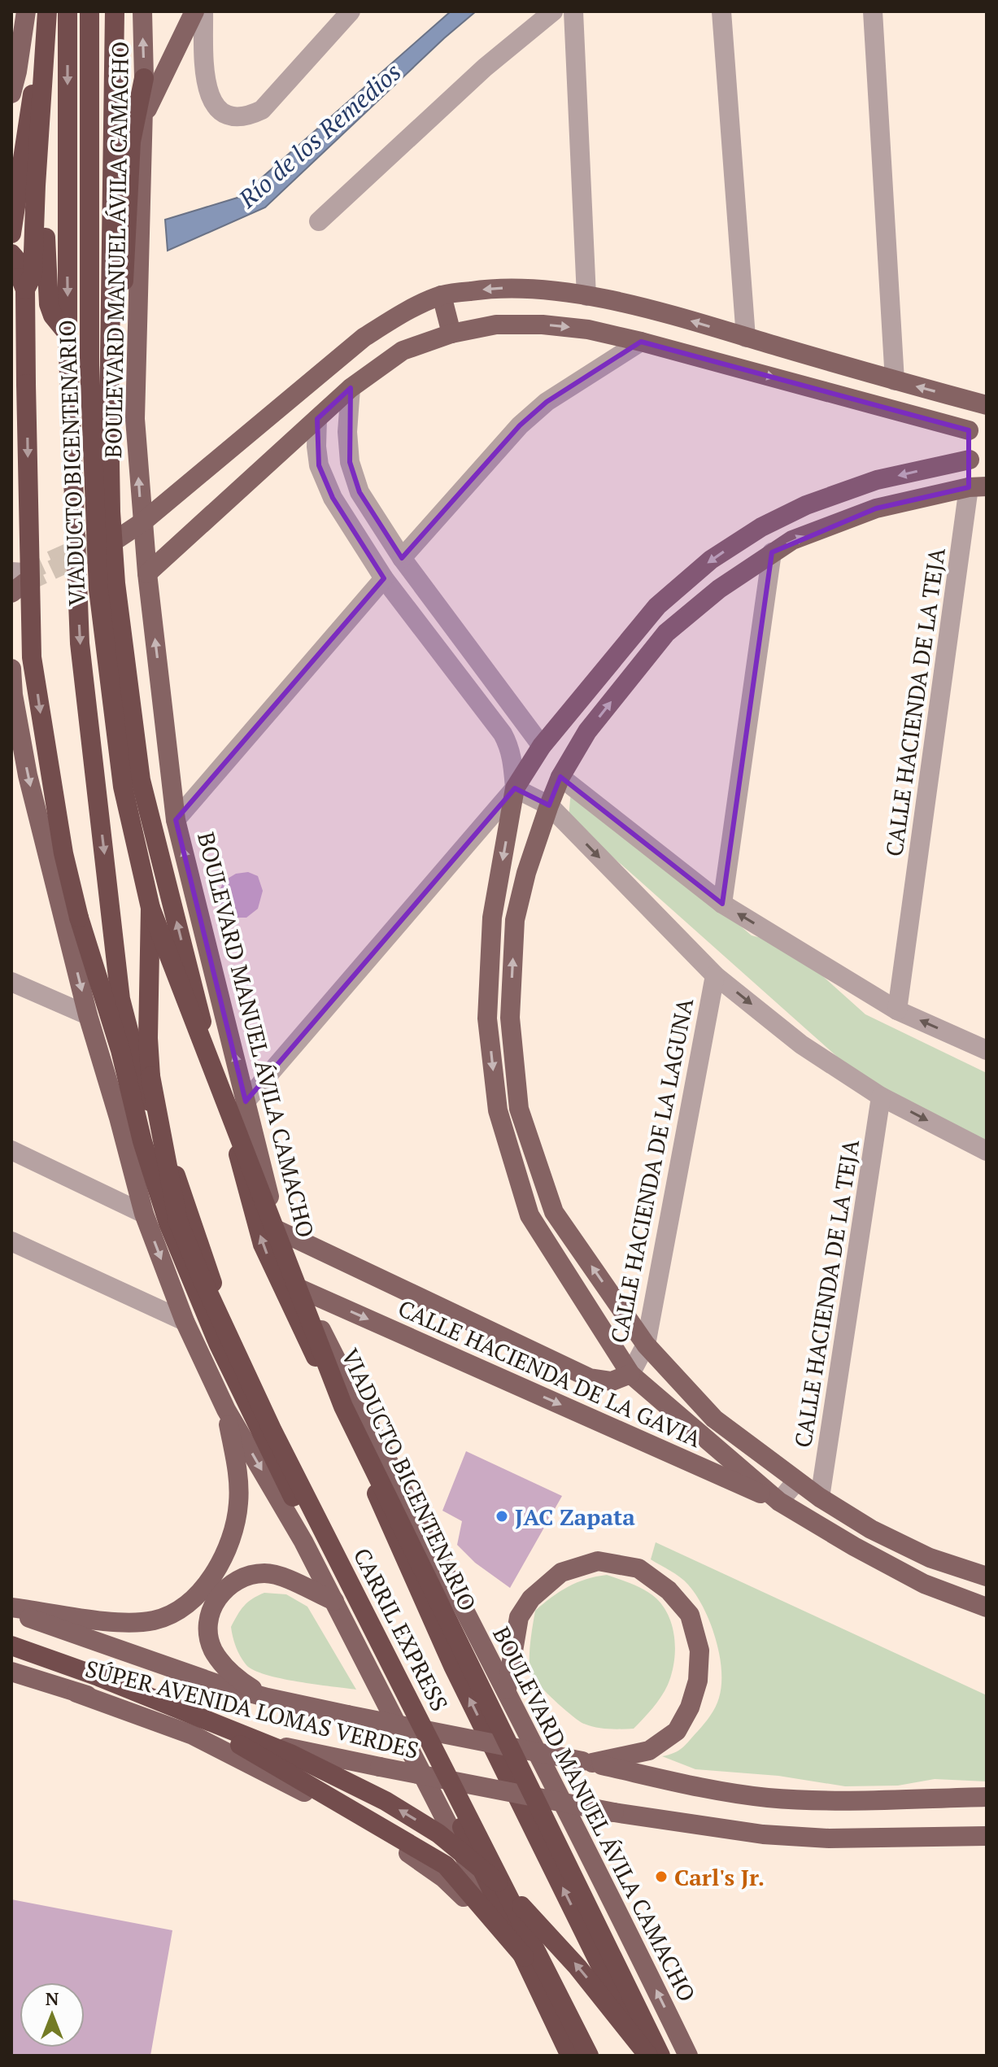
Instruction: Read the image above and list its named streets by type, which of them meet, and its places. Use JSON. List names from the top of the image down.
{
  "streets": {
    "highway": ["BOULEVARD MANUEL ÁVILA CAMACHO", "VIADUCTO BICENTENARIO", "CARRIL EXPRESS"],
    "main road": ["CALLE HACIENDA DE LA TEJA", "CALLE HACIENDA DE LA GAVIA", "SÚPER AVENIDA LOMAS VERDES"],
    "street": ["CALLE HACIENDA DE LA LAGUNA"]
  },
  "crossings": [
    ["BOULEVARD MANUEL ÁVILA CAMACHO", "CALLE HACIENDA DE LA GAVIA"],
    ["VIADUCTO BICENTENARIO", "CARRIL EXPRESS"],
    ["CALLE HACIENDA DE LA TEJA", "CALLE HACIENDA DE LA GAVIA"],
    ["CALLE HACIENDA DE LA LAGUNA", "CALLE HACIENDA DE LA GAVIA"]
  ],
  "water": ["Río de los Remedios"],
  "places": ["JAC Zapata", "Carl's Jr."],
  "north": "top"
}
